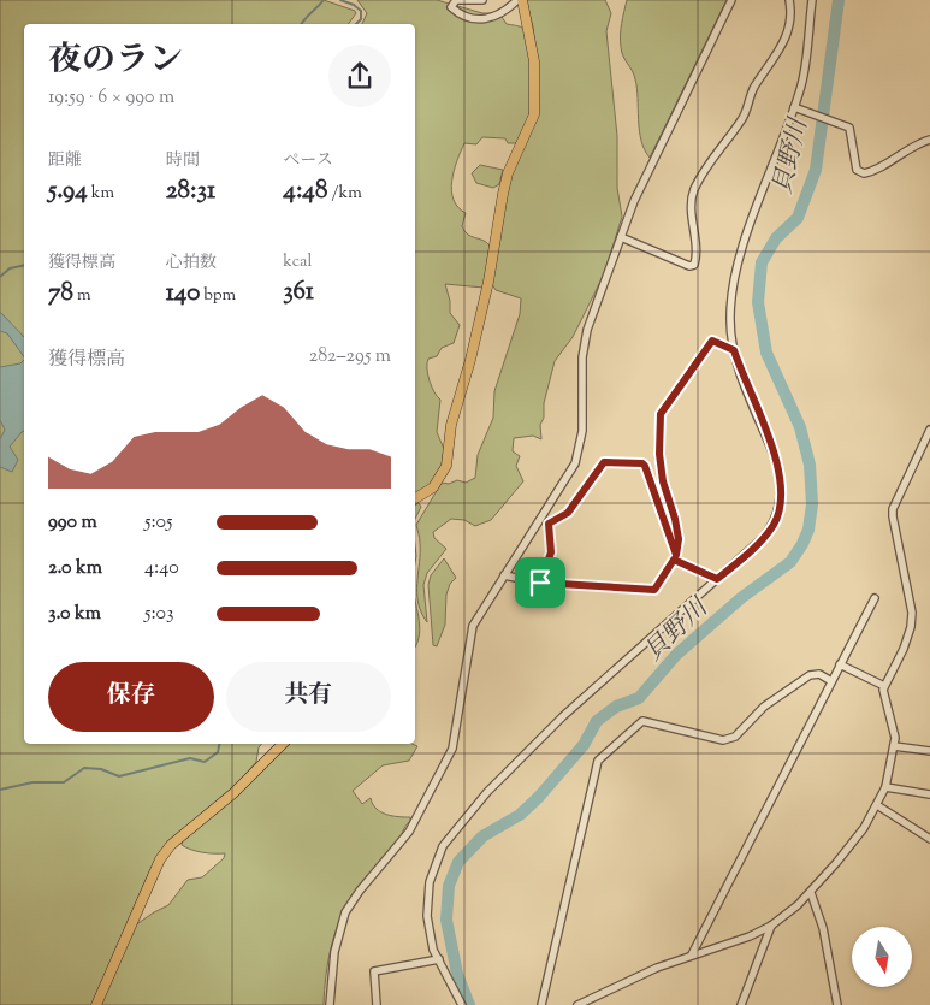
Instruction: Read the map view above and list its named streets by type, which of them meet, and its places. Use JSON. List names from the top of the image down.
{
  "water": ["貝野川"],
  "north": "bottom",
  "page": {
    "heading": ["夜のラン", "19:59 · 6 × 990 m"],
    "stats": [
      ["距離", "5.94 km"],
      ["時間", "28:31"],
      ["ペース", "4:48 /km"],
      ["獲得標高", "78 m"],
      ["心拍数", "140 bpm"],
      ["kcal", "361"]
    ],
    "chart": ["獲得標高", "282–295 m"],
    "list": [
      {
        "name": "990 m",
        "note": "5:05"
      },
      {
        "name": "2.0 km",
        "note": "4:40"
      },
      {
        "name": "3.0 km",
        "note": "5:03"
      }
    ],
    "buttons": ["保存", "共有"]
  }
}
